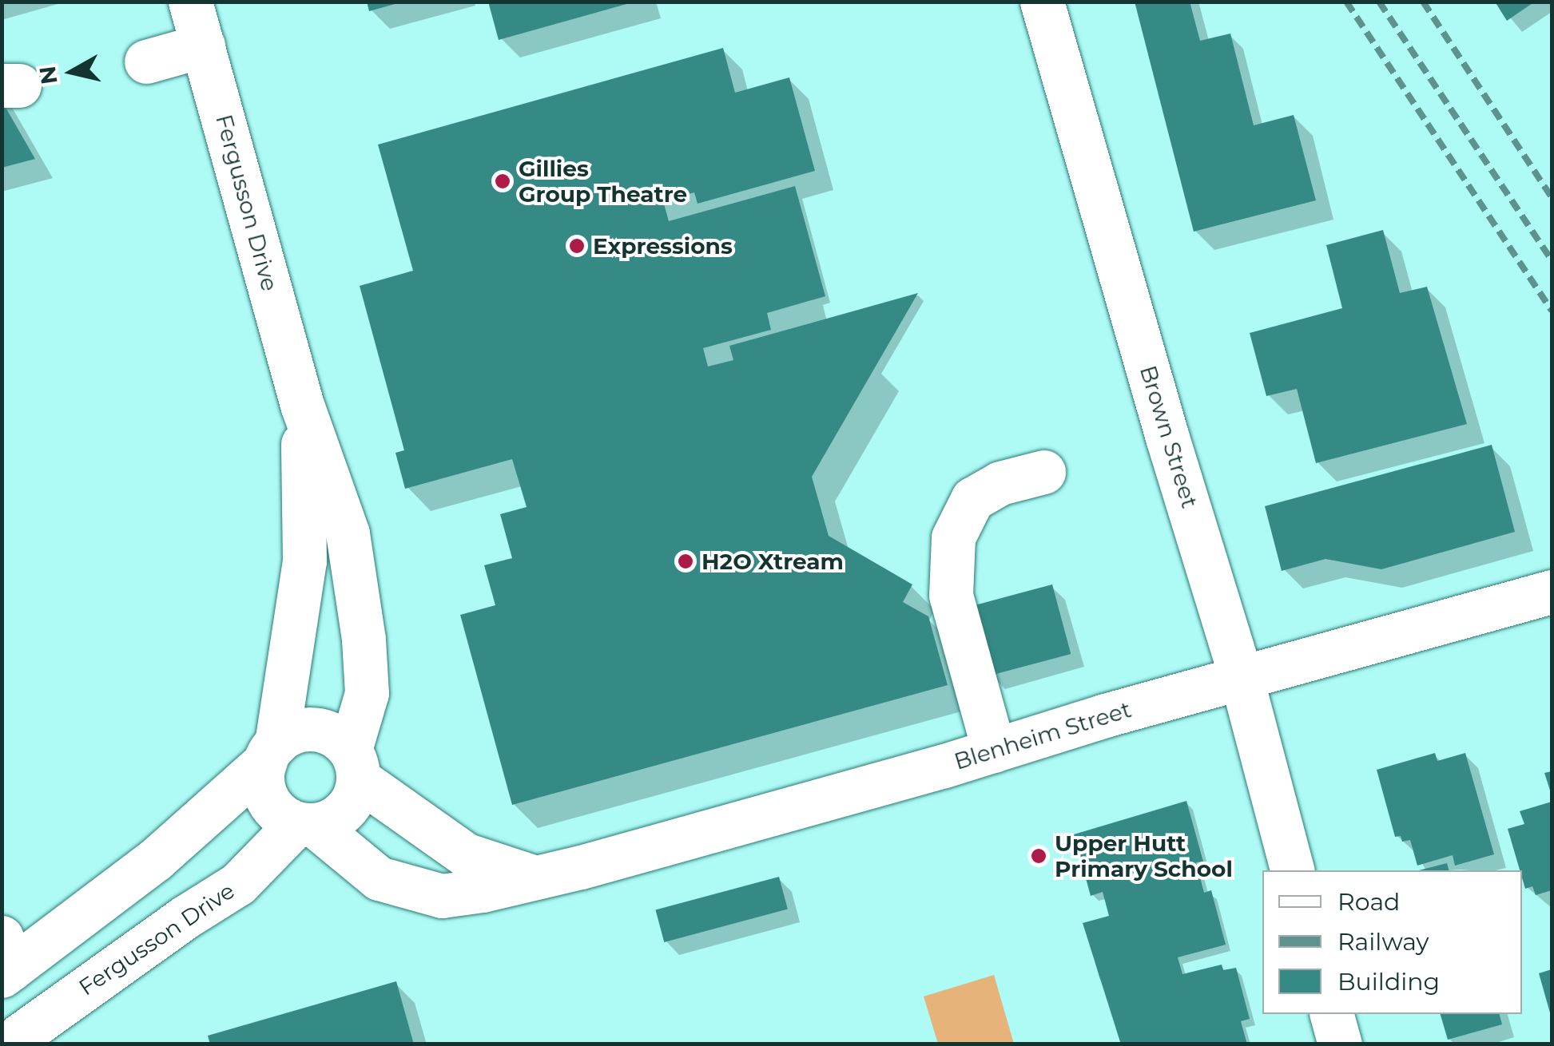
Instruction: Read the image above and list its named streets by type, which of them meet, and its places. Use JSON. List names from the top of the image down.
{
  "streets": {
    "main road": ["Fergusson Drive", "Brown Street", "Blenheim Street"]
  },
  "crossings": [
    ["Fergusson Drive", "Blenheim Street"],
    ["Brown Street", "Blenheim Street"]
  ],
  "places": [
    "Gillies Group Theatre",
    "Expressions",
    "H2O Xtream",
    "Upper Hutt Primary School"
  ],
  "legend": ["Road", "Railway", "Building"],
  "north": "left"
}
